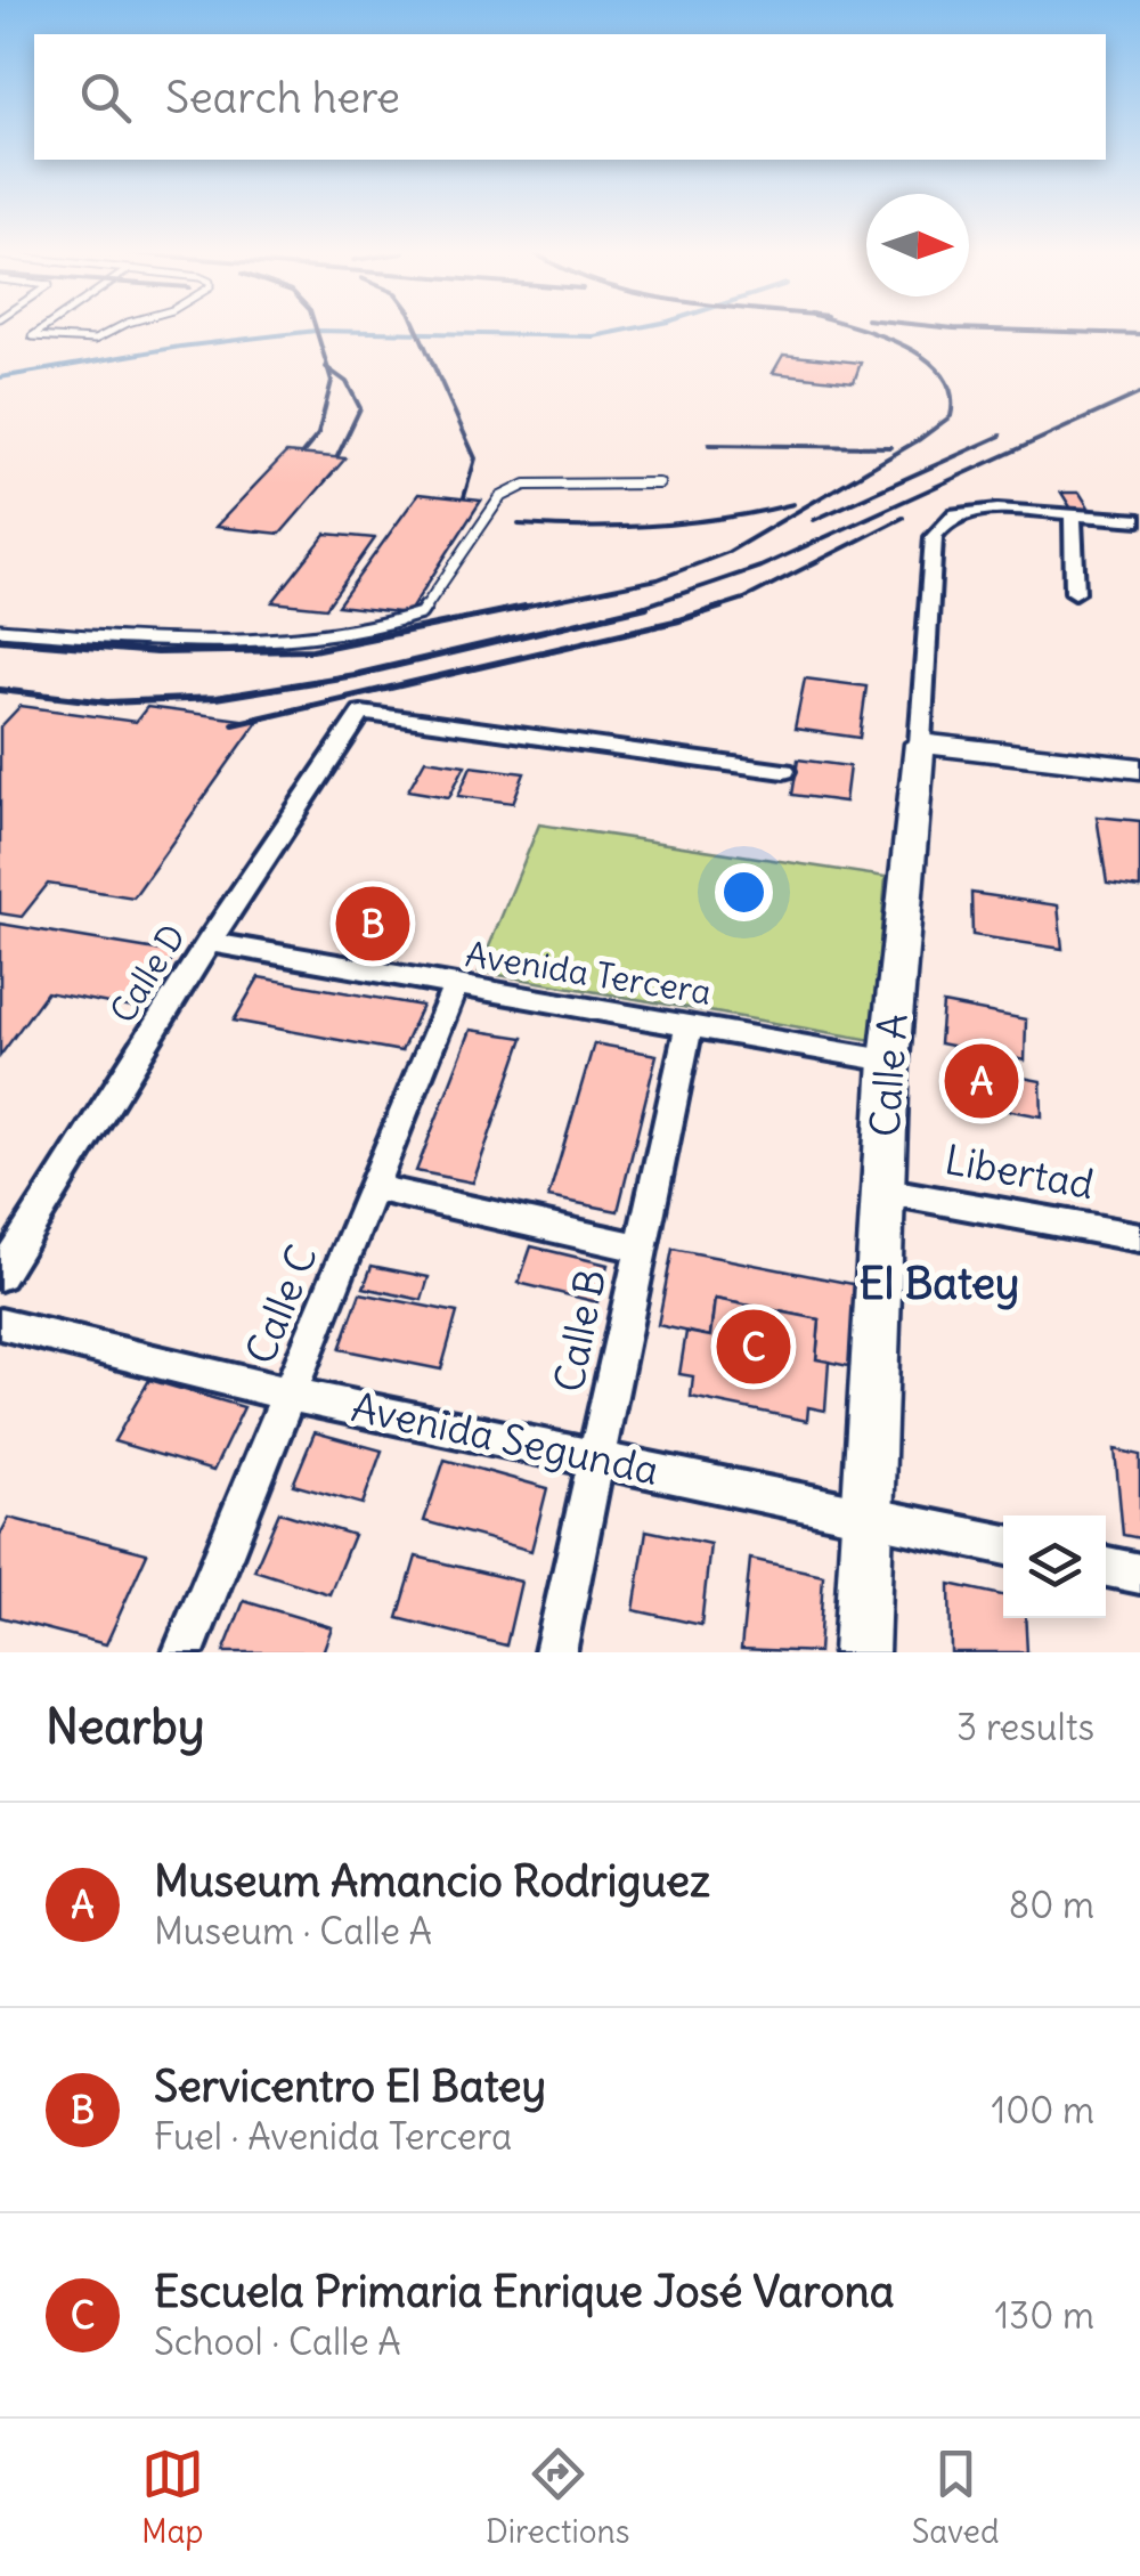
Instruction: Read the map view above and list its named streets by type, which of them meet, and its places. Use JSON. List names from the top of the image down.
{
  "streets": {
    "street": [
      "Calle D",
      "Avenida Tercera",
      "Calle A",
      "Libertad",
      "Calle C",
      "Calle B",
      "Avenida Segunda"
    ]
  },
  "crossings": [
    ["Calle D", "Avenida Tercera"],
    ["Avenida Tercera", "Calle A"],
    ["Avenida Tercera", "Calle C"],
    ["Avenida Tercera", "Calle B"],
    ["Calle A", "Libertad"],
    ["Calle A", "Avenida Segunda"],
    ["Calle C", "Avenida Segunda"],
    ["Calle B", "Avenida Segunda"]
  ],
  "districts": ["El Batey"],
  "north": "right",
  "page": {
    "search": "Search here",
    "pins": ["B", "A", "C"],
    "heading": ["Nearby", "3 results"],
    "list": [
      {
        "mark": "A",
        "name": "Museum Amancio Rodriguez",
        "note": "Museum · Calle A",
        "value": "80 m"
      },
      {
        "mark": "B",
        "name": "Servicentro El Batey",
        "note": "Fuel · Avenida Tercera",
        "value": "100 m"
      },
      {
        "mark": "C",
        "name": "Escuela Primaria Enrique José Varona",
        "note": "School · Calle A",
        "value": "130 m"
      }
    ],
    "nav": ["Map", "Directions", "Saved"]
  }
}
